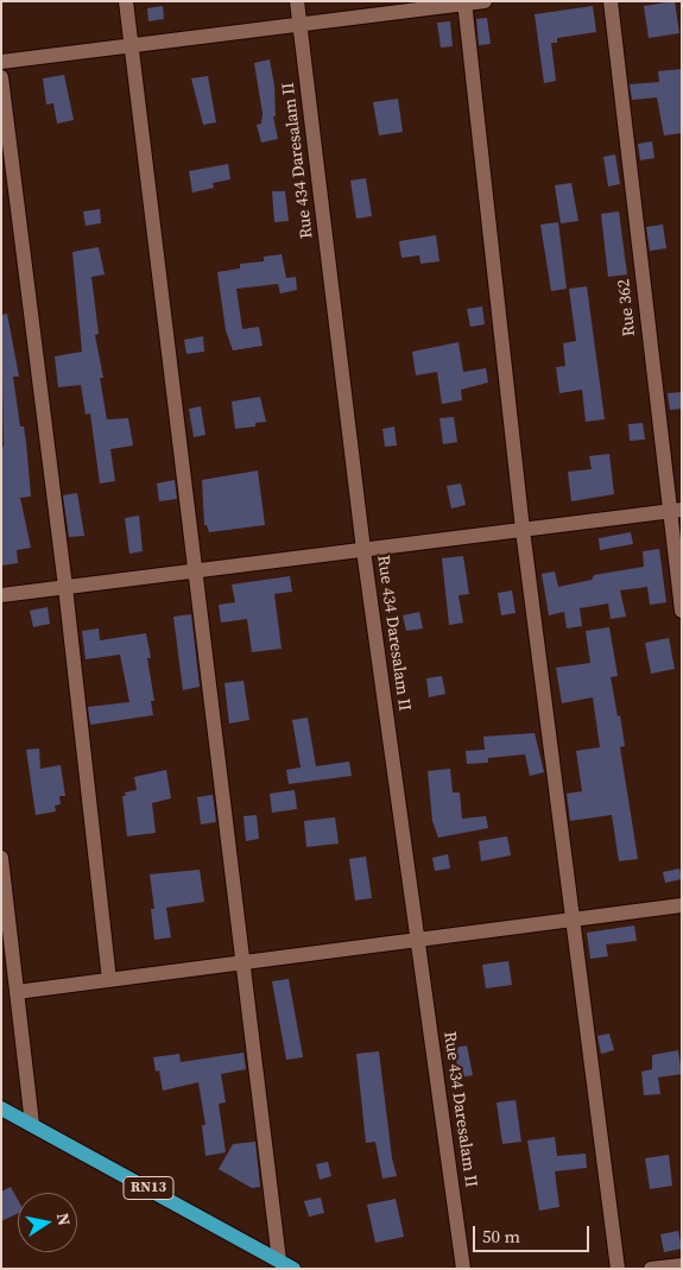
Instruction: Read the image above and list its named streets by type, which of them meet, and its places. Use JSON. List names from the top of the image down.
{
  "streets": {
    "main road": ["RN13"],
    "street": ["Rue 434 Daresalam II", "Rue 362"]
  },
  "scale_bar": "50 m",
  "north": "right"
}
